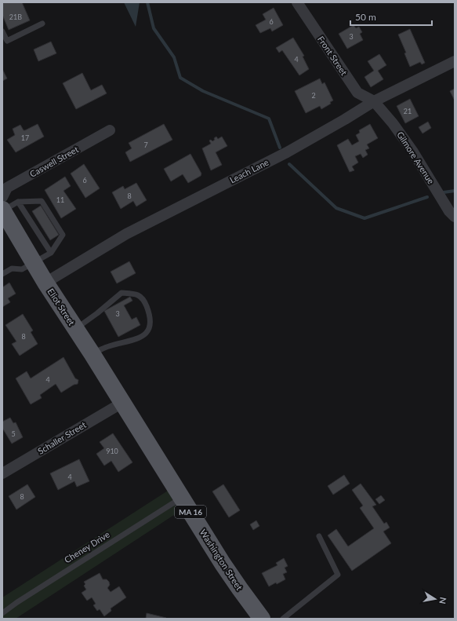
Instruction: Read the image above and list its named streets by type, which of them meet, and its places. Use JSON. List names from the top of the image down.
{
  "streets": {
    "main road": ["Eliot Street", "MA 16", "Washington Street"],
    "street": [
      "Front Street",
      "Gilmore Avenue",
      "Caswell Street",
      "Leach Lane",
      "Schaller Street"
    ],
    "lane": ["Cheney Drive"]
  },
  "crossings": [
    ["Front Street", "Gilmore Avenue"],
    ["Front Street", "Leach Lane"],
    ["Gilmore Avenue", "Leach Lane"],
    ["Caswell Street", "Eliot Street"],
    ["Leach Lane", "Eliot Street"],
    ["Eliot Street", "Schaller Street"],
    ["Eliot Street", "Washington Street"],
    ["Schaller Street", "Washington Street"],
    ["Cheney Drive", "Washington Street"]
  ],
  "house_numbers": [
    "21B",
    "6",
    "3",
    "4",
    "2",
    "21",
    "17",
    "7",
    "6",
    "8",
    "11",
    "3",
    "8",
    "4",
    "5",
    "910",
    "4",
    "8"
  ],
  "scale_bar": "50 m",
  "north": "right"
}
